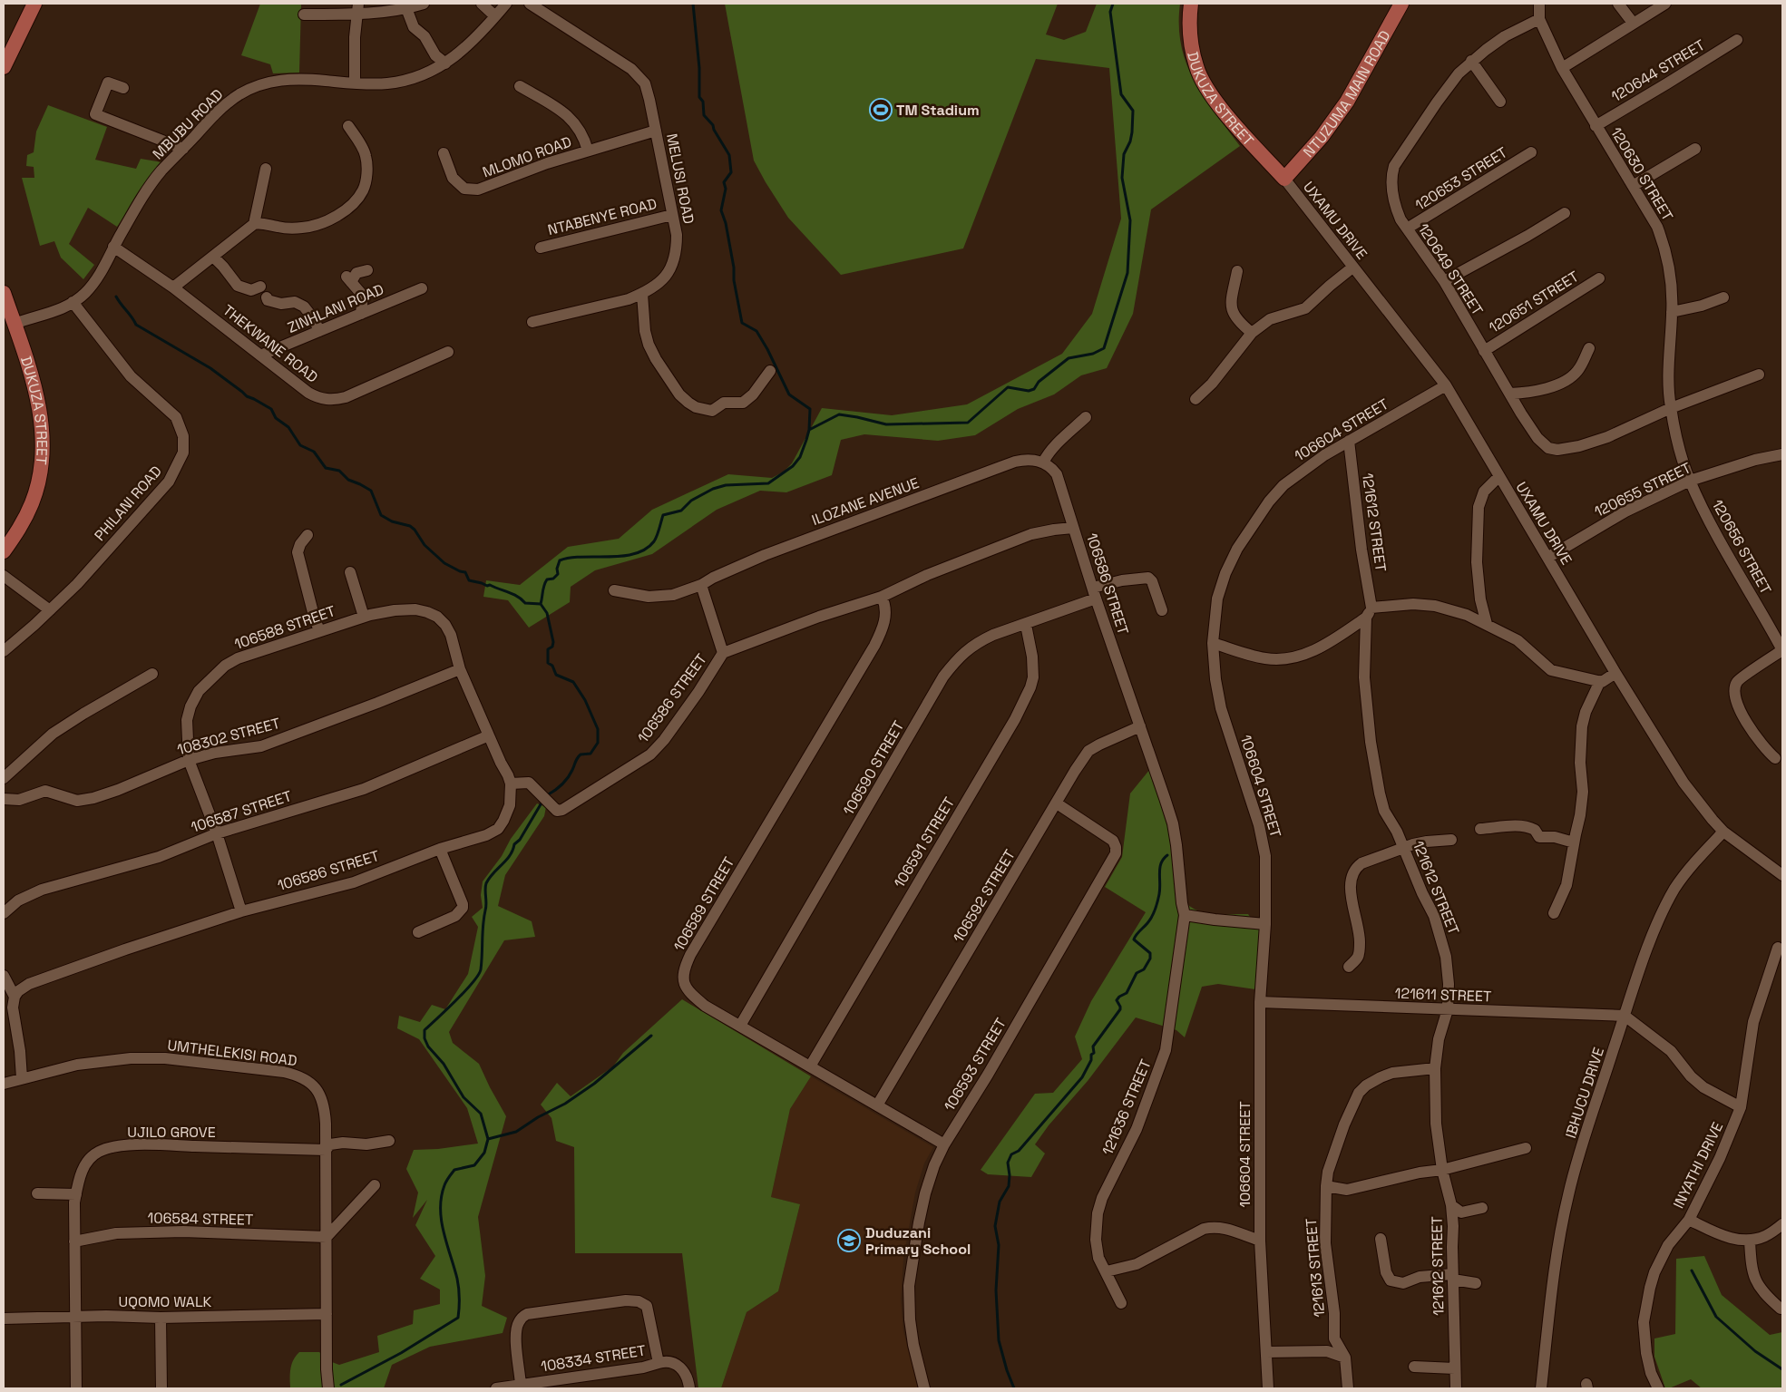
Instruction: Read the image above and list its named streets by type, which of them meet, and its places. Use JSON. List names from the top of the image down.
{
  "streets": {
    "main road": ["NTUZUMA MAIN ROAD", "DUKUZA STREET"],
    "street": [
      "120644 STREET",
      "MBUBU ROAD",
      "MLOMO ROAD",
      "120630 STREET",
      "MELUSI ROAD",
      "120653 STREET",
      "NTABENYE ROAD",
      "UXAMU DRIVE",
      "120649 STREET",
      "120651 STREET",
      "ZINHLANI ROAD",
      "THEKWANE ROAD",
      "106604 STREET",
      "120655 STREET",
      "ILOZANE AVENUE",
      "PHILANI ROAD",
      "121612 STREET",
      "120656 STREET",
      "106586 STREET",
      "106588 STREET",
      "108302 STREET",
      "106590 STREET",
      "106587 STREET",
      "106591 STREET",
      "106592 STREET",
      "106589 STREET",
      "121611 STREET",
      "UMTHELEKISI ROAD",
      "106593 STREET",
      "IBHUCU DRIVE",
      "121636 STREET",
      "UJILO GROVE",
      "INYATHI DRIVE",
      "106584 STREET",
      "121613 STREET",
      "UQOMO WALK",
      "108334 STREET"
    ]
  },
  "crossings": [
    ["120644 STREET", "120630 STREET"],
    ["NTUZUMA MAIN ROAD", "DUKUZA STREET"],
    ["NTUZUMA MAIN ROAD", "UXAMU DRIVE"],
    ["DUKUZA STREET", "MBUBU ROAD"],
    ["DUKUZA STREET", "UXAMU DRIVE"],
    ["MBUBU ROAD", "THEKWANE ROAD"],
    ["MBUBU ROAD", "PHILANI ROAD"],
    ["MLOMO ROAD", "MELUSI ROAD"],
    ["120630 STREET", "120649 STREET"],
    ["120630 STREET", "120655 STREET"],
    ["120630 STREET", "120656 STREET"],
    ["MELUSI ROAD", "NTABENYE ROAD"],
    ["120653 STREET", "120649 STREET"],
    ["UXAMU DRIVE", "106604 STREET"],
    ["UXAMU DRIVE", "120655 STREET"],
    ["UXAMU DRIVE", "IBHUCU DRIVE"],
    ["120649 STREET", "120651 STREET"],
    ["ZINHLANI ROAD", "THEKWANE ROAD"],
    ["106604 STREET", "121612 STREET"],
    ["106604 STREET", "121611 STREET"],
    ["120655 STREET", "120656 STREET"],
    ["121612 STREET", "121611 STREET"],
    ["121612 STREET", "121613 STREET"],
    ["106586 STREET", "106588 STREET"],
    ["106586 STREET", "106590 STREET"],
    ["106586 STREET", "106592 STREET"],
    ["106586 STREET", "106589 STREET"],
    ["106586 STREET", "121636 STREET"],
    ["106588 STREET", "108302 STREET"],
    ["106588 STREET", "106587 STREET"],
    ["106590 STREET", "106591 STREET"],
    ["106590 STREET", "106589 STREET"],
    ["106591 STREET", "106589 STREET"],
    ["106592 STREET", "106589 STREET"],
    ["106592 STREET", "106593 STREET"],
    ["106589 STREET", "106593 STREET"],
    ["121611 STREET", "IBHUCU DRIVE"],
    ["UMTHELEKISI ROAD", "UJILO GROVE"],
    ["UMTHELEKISI ROAD", "106584 STREET"],
    ["UMTHELEKISI ROAD", "UQOMO WALK"],
    ["UJILO GROVE", "106584 STREET"],
    ["UJILO GROVE", "UQOMO WALK"]
  ],
  "places": {
    "sports": ["TM Stadium"],
    "school or university": ["Duduzani Primary School"]
  }
}
